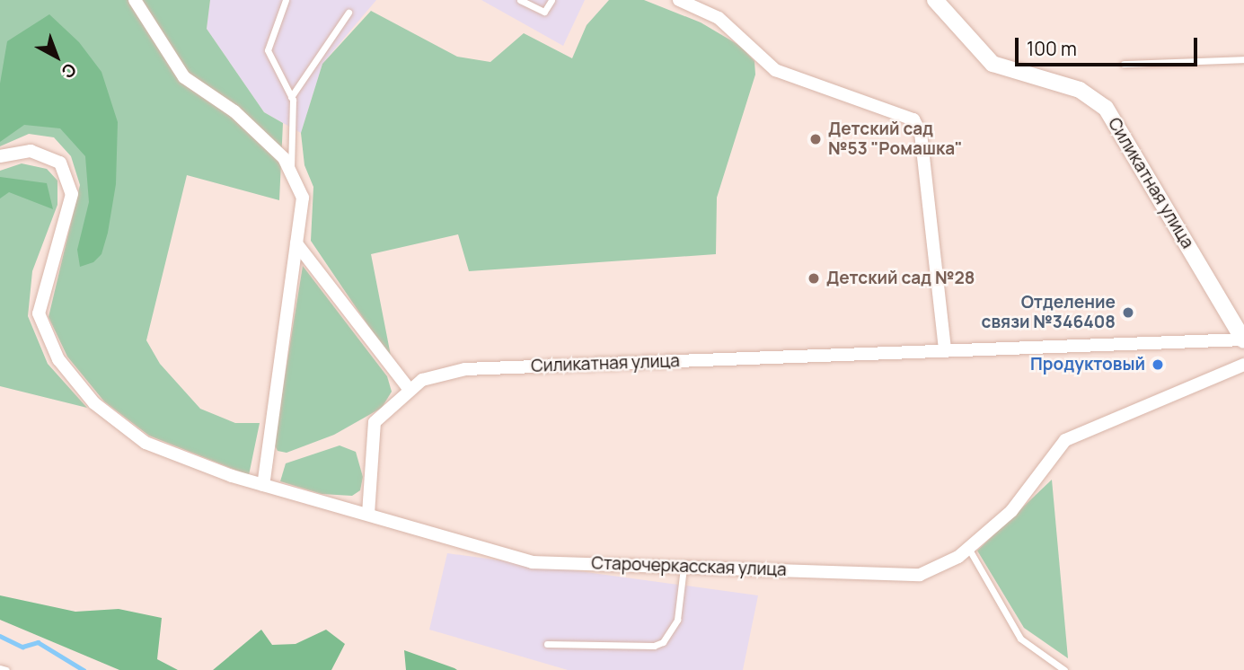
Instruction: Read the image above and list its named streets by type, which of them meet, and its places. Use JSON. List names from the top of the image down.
{
  "streets": {
    "street": ["Силикатная улица", "Старочеркасская улица"]
  },
  "crossings": [
    ["Силикатная улица", "Старочеркасская улица"]
  ],
  "places": [
    "Детский сад №53 \"Ромашка\"",
    "Детский сад №28",
    "Отделение связи №346408",
    "Продуктовый"
  ],
  "scale_bar": "100 m",
  "north": "bottom right"
}
